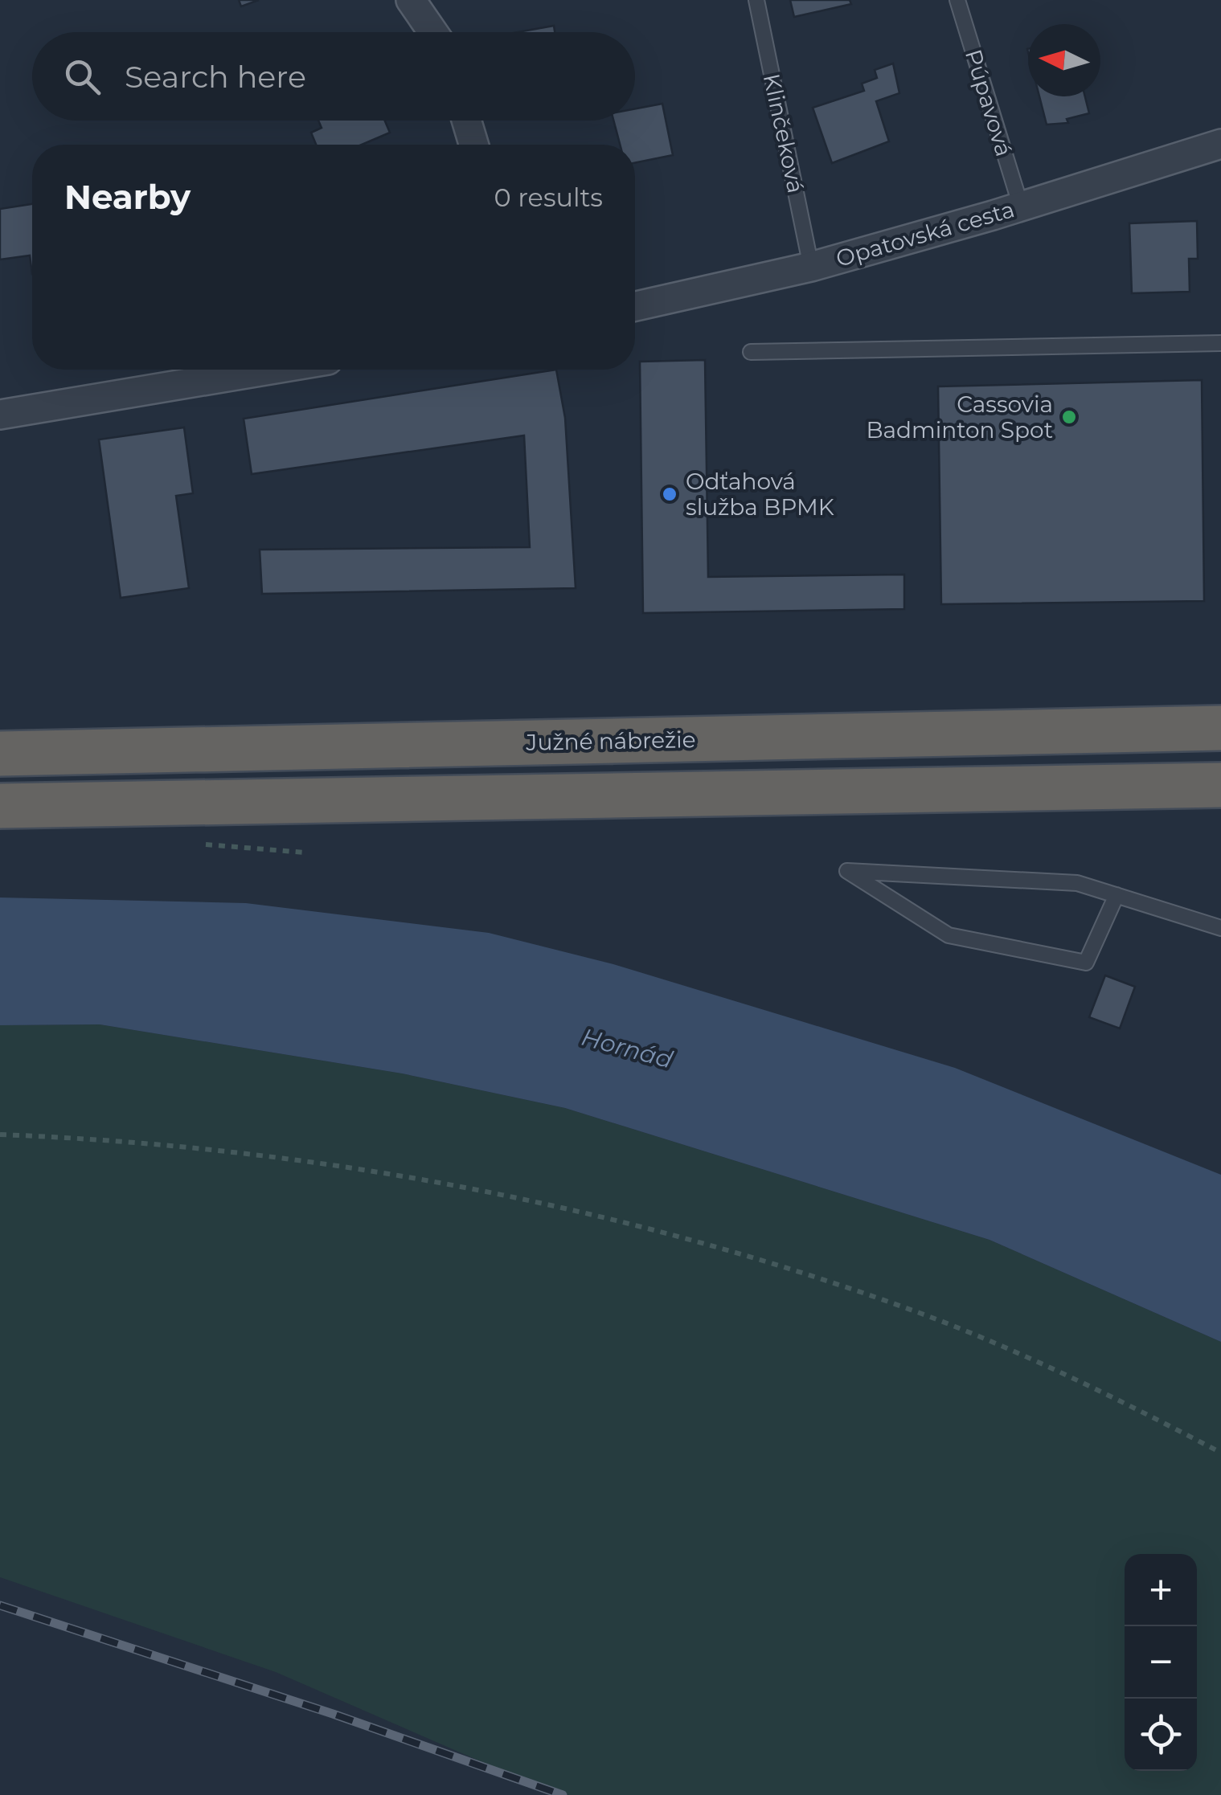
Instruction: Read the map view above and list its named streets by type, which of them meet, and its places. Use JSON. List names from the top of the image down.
{
  "streets": {
    "highway": ["Južné nábrežie"],
    "street": ["Opatovská cesta"],
    "lane": ["Púpavová", "Klinčeková"]
  },
  "crossings": [
    ["Púpavová", "Opatovská cesta"],
    ["Klinčeková", "Opatovská cesta"]
  ],
  "water": ["Hornád"],
  "places": ["Cassovia Badminton Spot", "Odťahová služba BPMK"],
  "north": "left",
  "page": {
    "search": "Search here",
    "heading": ["Nearby", "0 results"],
    "map_buttons": ["+", "−"]
  }
}
